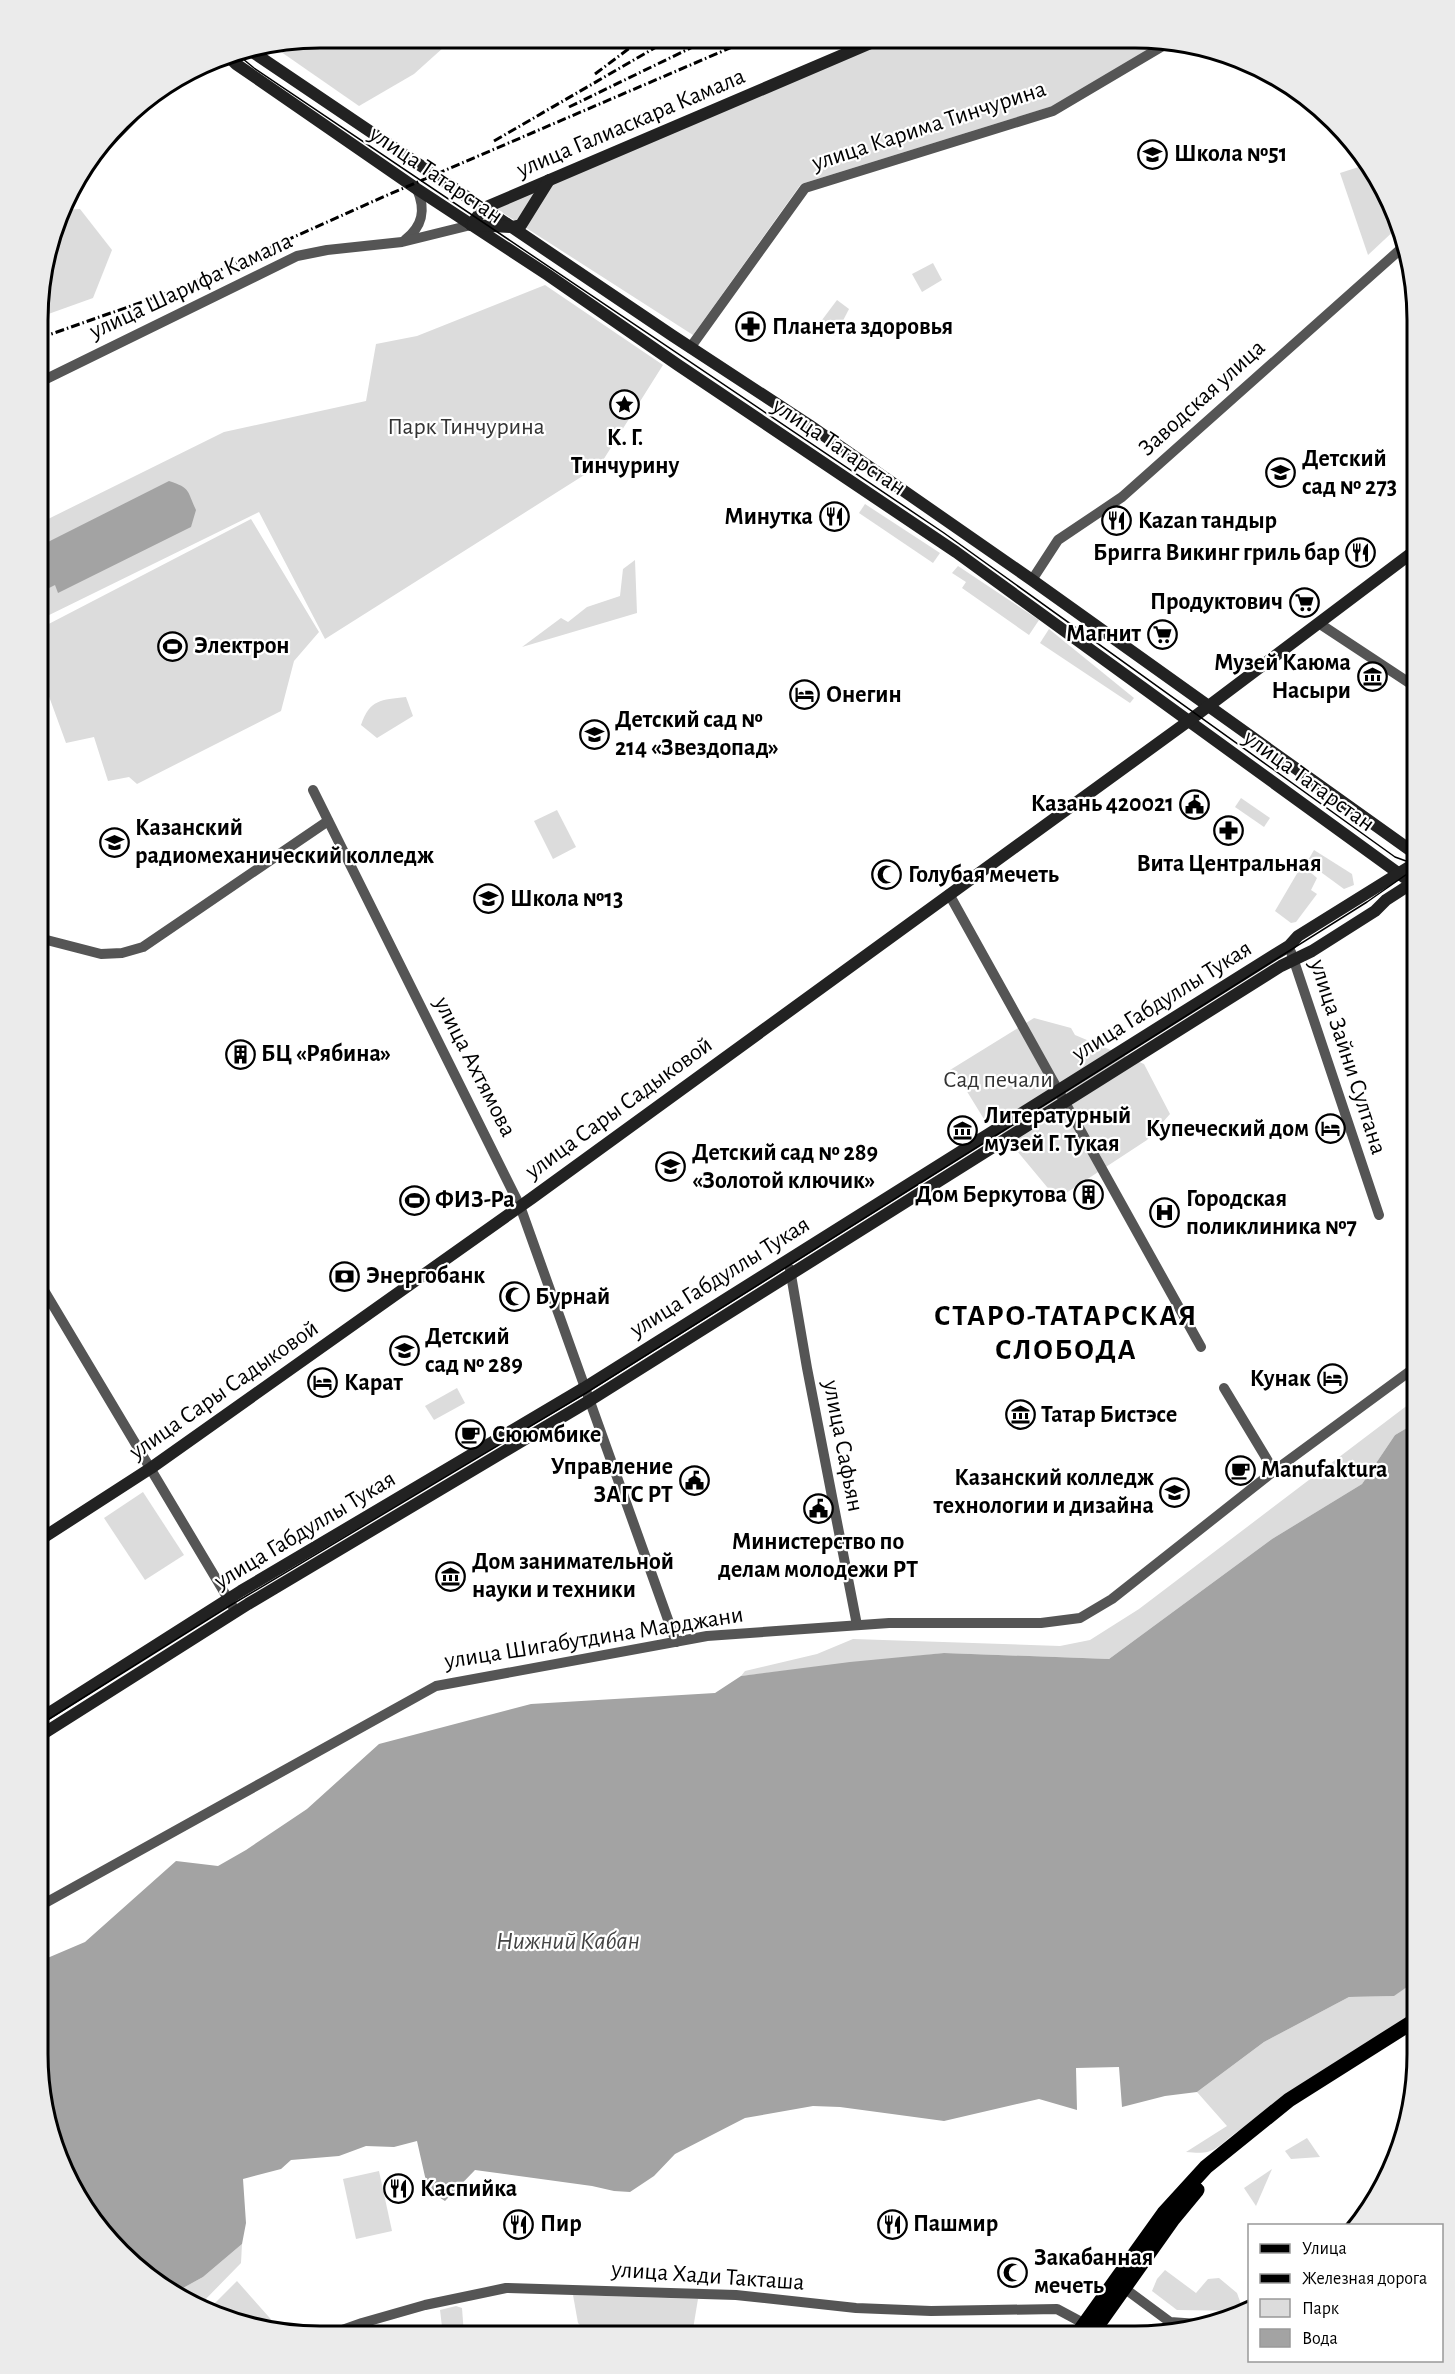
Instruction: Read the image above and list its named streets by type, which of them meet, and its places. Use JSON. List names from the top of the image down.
{
  "streets": {
    "main road": [
      "улица Галиаскара Камала",
      "улица Татарстан",
      "улица Габдуллы Тукая",
      "улица Сары Садыковой"
    ],
    "street": [
      "улица Карима Тинчурина",
      "улица Шарифа Камала",
      "Заводская улица",
      "улица Зайни Султана",
      "улица Ахтямова",
      "улица Сафьян",
      "улица Шигабутдина Марджани",
      "улица Хади Такташа"
    ]
  },
  "crossings": [
    ["улица Галиаскара Камала", "улица Татарстан"],
    ["улица Галиаскара Камала", "улица Шарифа Камала"],
    ["улица Карима Тинчурина", "улица Татарстан"],
    ["улица Татарстан", "улица Шарифа Камала"],
    ["улица Татарстан", "Заводская улица"],
    ["улица Татарстан", "улица Габдуллы Тукая"],
    ["улица Татарстан", "улица Сары Садыковой"],
    ["улица Габдуллы Тукая", "улица Зайни Султана"],
    ["улица Габдуллы Тукая", "улица Ахтямова"],
    ["улица Габдуллы Тукая", "улица Сафьян"],
    ["улица Ахтямова", "улица Сары Садыковой"],
    ["улица Ахтямова", "улица Шигабутдина Марджани"],
    ["улица Сафьян", "улица Шигабутдина Марджани"]
  ],
  "districts": ["СТАРО-ТАТАРСКАЯ СЛОБОДА"],
  "water": ["Нижний Кабан"],
  "parks": ["Парк Тинчурина", "Сад печали"],
  "places": {
    "school or university": [
      "Школа №51",
      "Детский сад № 273",
      "Детский сад № 214 «Звездопад»",
      "Казанский радиомеханический колледж",
      "Школа №13",
      "Детский сад № 289 «Золотой ключик»",
      "Детский сад № 289",
      "Казанский колледж технологии и дизайна"
    ],
    "pharmacy": ["Планета здоровья", "Вита Центральная"],
    "place": ["К. Г. Тинчурину"],
    "restaurant": [
      "Минутка",
      "Kazan тандыр",
      "Бригга Викинг гриль бар",
      "Каспийка",
      "Пир",
      "Пашмир"
    ],
    "supermarket": ["Продуктович", "Магнит"],
    "sports": ["Электрон", "ФИЗ-Ра"],
    "museum": [
      "Музей Каюма Насыри",
      "Литературный музей Г. Тукая",
      "Татар Бистэсе",
      "Дом занимательной науки и техники"
    ],
    "hotel": [
      "Онегин",
      "Купеческий дом",
      "Кунак",
      "Карат"
    ],
    "public building": ["Казань 420021", "Управление ЗАГС РТ", "Министерство по делам молодежи РТ"],
    "mosque": ["Голубая мечеть", "Бурнай", "Закабанная мечеть"],
    "building": ["БЦ «Рябина»", "Дом Беркутова"],
    "hospital": ["Городская поликлиника №7"],
    "bank": ["Энергобанк"],
    "cafe": ["Сююмбике", "Manufaktura"]
  },
  "legend": [
    "Улица",
    "Железная дорога",
    "Парк",
    "Вода"
  ]
}
